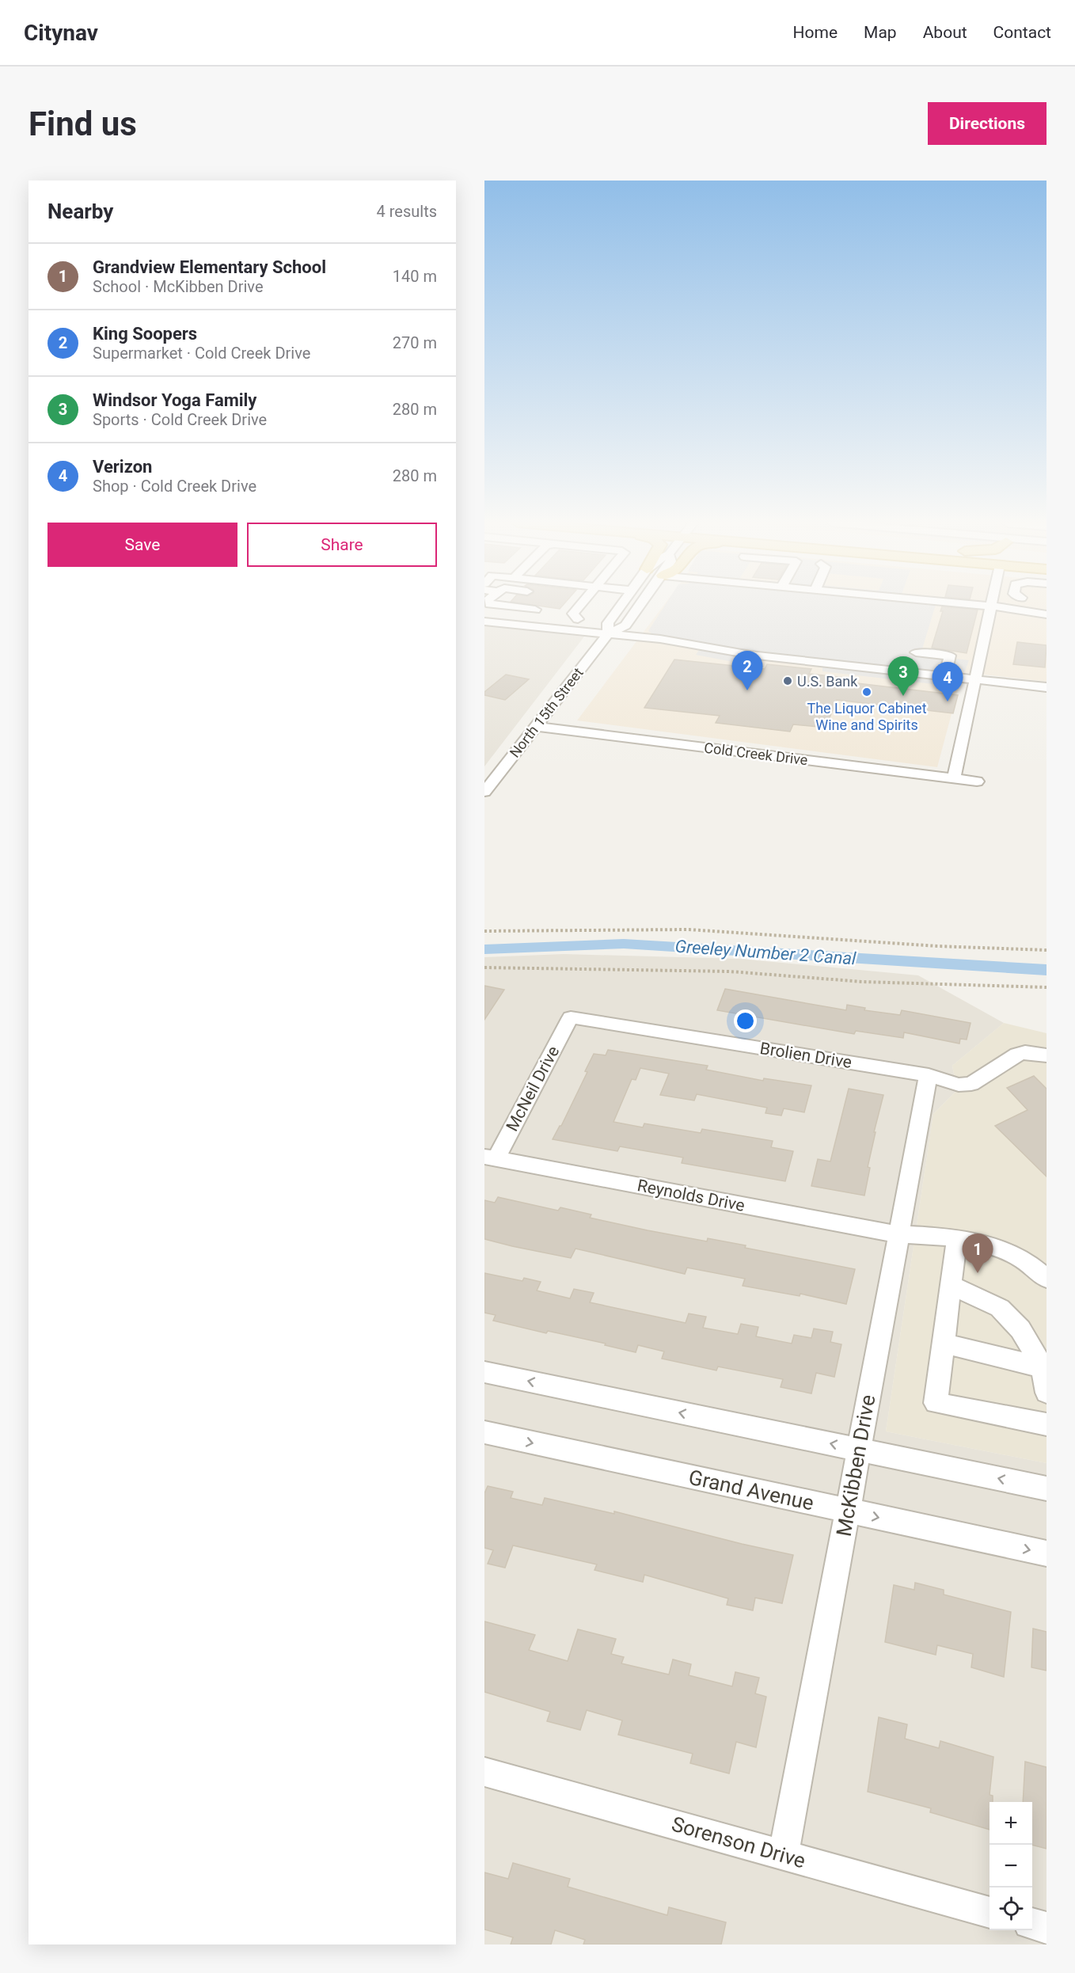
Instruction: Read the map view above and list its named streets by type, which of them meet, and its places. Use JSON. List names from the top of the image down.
{
  "streets": {
    "street": [
      "North 15th Street",
      "Cold Creek Drive",
      "Brolien Drive",
      "McNeil Drive",
      "Reynolds Drive",
      "McKibben Drive",
      "Grand Avenue",
      "Sorenson Drive"
    ]
  },
  "crossings": [
    ["North 15th Street", "Cold Creek Drive"],
    ["Brolien Drive", "McNeil Drive"],
    ["Brolien Drive", "McKibben Drive"],
    ["McNeil Drive", "Reynolds Drive"],
    ["Reynolds Drive", "McKibben Drive"],
    ["McKibben Drive", "Grand Avenue"],
    ["McKibben Drive", "Sorenson Drive"]
  ],
  "water": ["Greeley Number 2 Canal"],
  "places": ["U.S. Bank", "The Liquor Cabinet Wine and Spirits"],
  "page": {
    "header": "Citynav",
    "nav": [
      "Home",
      "Map",
      "About",
      "Contact"
    ],
    "buttons": [
      "Directions",
      ["Save", "Share"]
    ],
    "title": "Find us",
    "heading": ["Nearby", "4 results"],
    "list": [
      {
        "mark": "1",
        "name": "Grandview Elementary School",
        "note": "School · McKibben Drive",
        "value": "140 m"
      },
      {
        "mark": "2",
        "name": "King Soopers",
        "note": "Supermarket · Cold Creek Drive",
        "value": "270 m"
      },
      {
        "mark": "3",
        "name": "Windsor Yoga Family",
        "note": "Sports · Cold Creek Drive",
        "value": "280 m"
      },
      {
        "mark": "4",
        "name": "Verizon",
        "note": "Shop · Cold Creek Drive",
        "value": "280 m"
      }
    ],
    "pins": [
      "2",
      "3",
      "4",
      "1"
    ],
    "map_buttons": ["+", "−"]
  }
}
